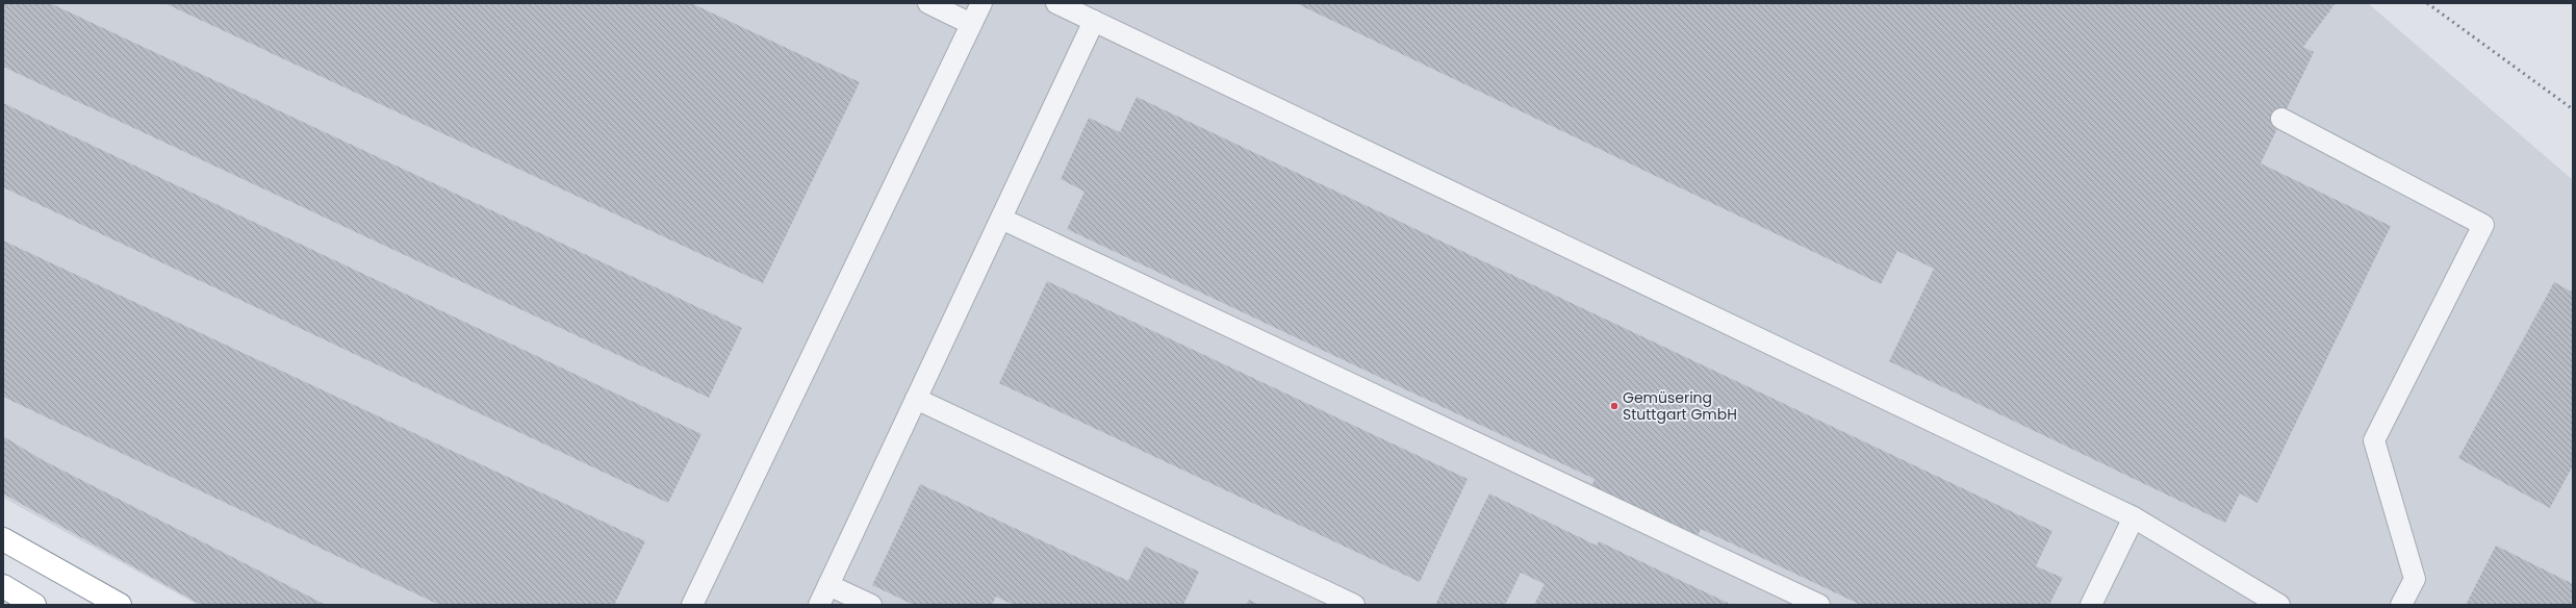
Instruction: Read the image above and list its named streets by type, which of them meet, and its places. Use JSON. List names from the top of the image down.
{
  "places": ["Gemüsering Stuttgart GmbH"]
}
